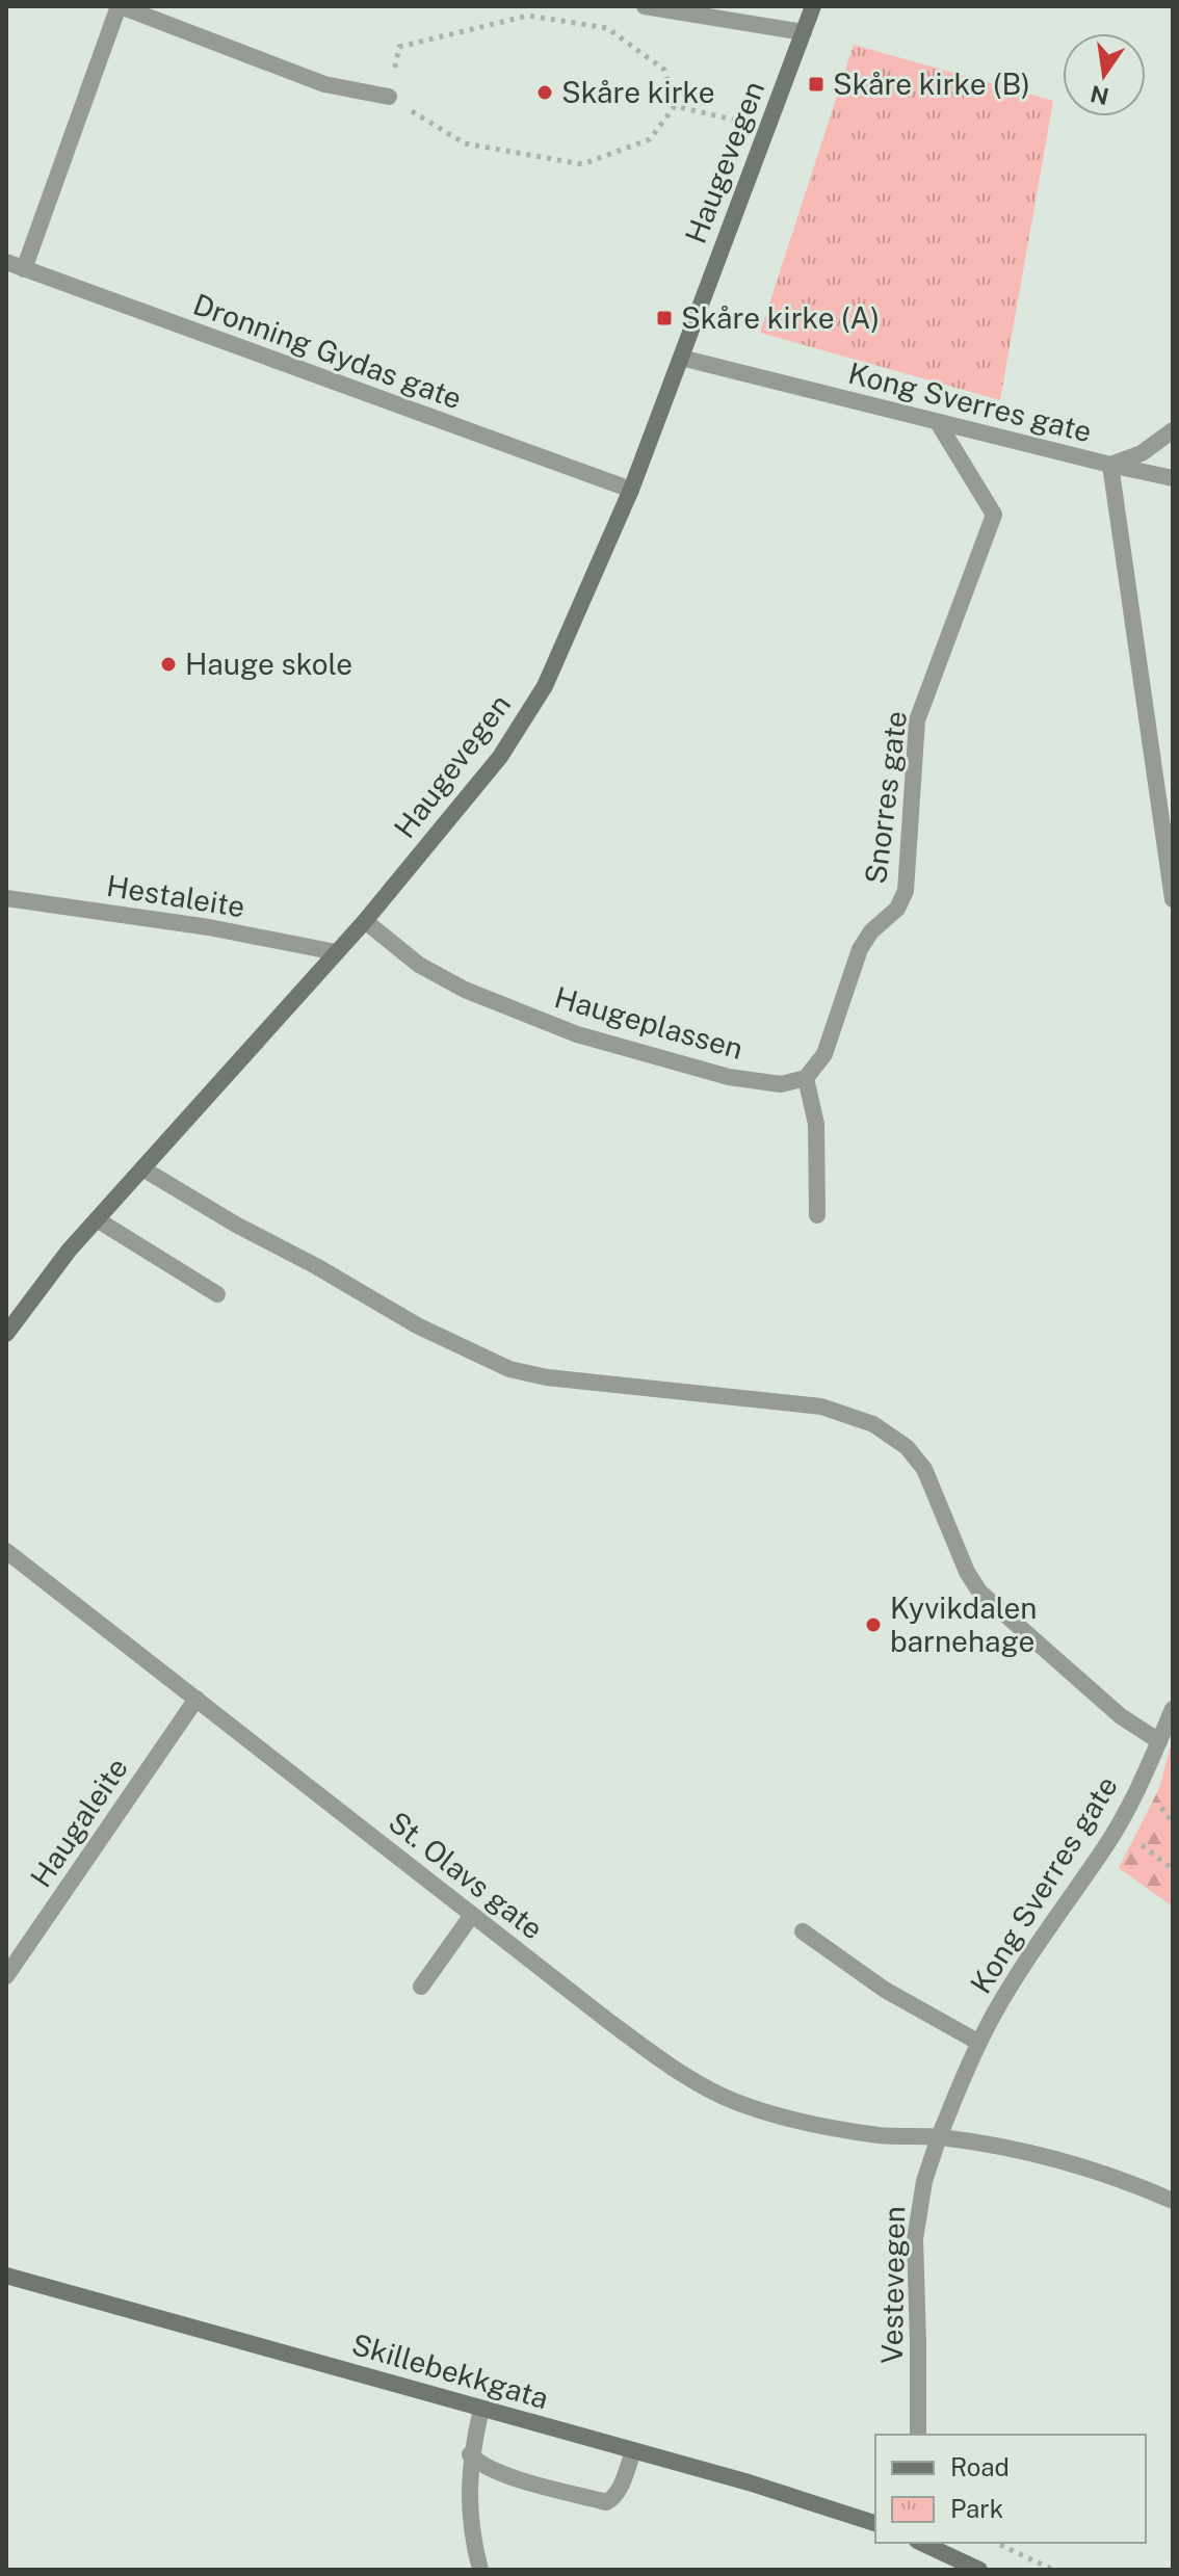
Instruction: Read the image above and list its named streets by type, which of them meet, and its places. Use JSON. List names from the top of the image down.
{
  "streets": {
    "street": [
      "Haugevegen",
      "Dronning Gydas gate",
      "Kong Sverres gate",
      "Snorres gate",
      "Hestaleite",
      "Haugeplassen",
      "Haugaleite",
      "St. Olavs gate",
      "Vestevegen",
      "Skillebekkgata"
    ]
  },
  "crossings": [
    ["Haugevegen", "Dronning Gydas gate"],
    ["Haugevegen", "Kong Sverres gate"],
    ["Haugevegen", "Hestaleite"],
    ["Haugevegen", "Haugeplassen"],
    ["Kong Sverres gate", "Snorres gate"],
    ["Kong Sverres gate", "St. Olavs gate"],
    ["Kong Sverres gate", "Vestevegen"],
    ["Snorres gate", "Haugeplassen"],
    ["Haugaleite", "St. Olavs gate"],
    ["St. Olavs gate", "Vestevegen"]
  ],
  "places": {
    "transit": ["Skåre kirke (B)", "Skåre kirke (A)"],
    "other": ["Skåre kirke", "Hauge skole", "Kyvikdalen barnehage"]
  },
  "legend": ["Road", "Park"],
  "north": "bottom"
}
